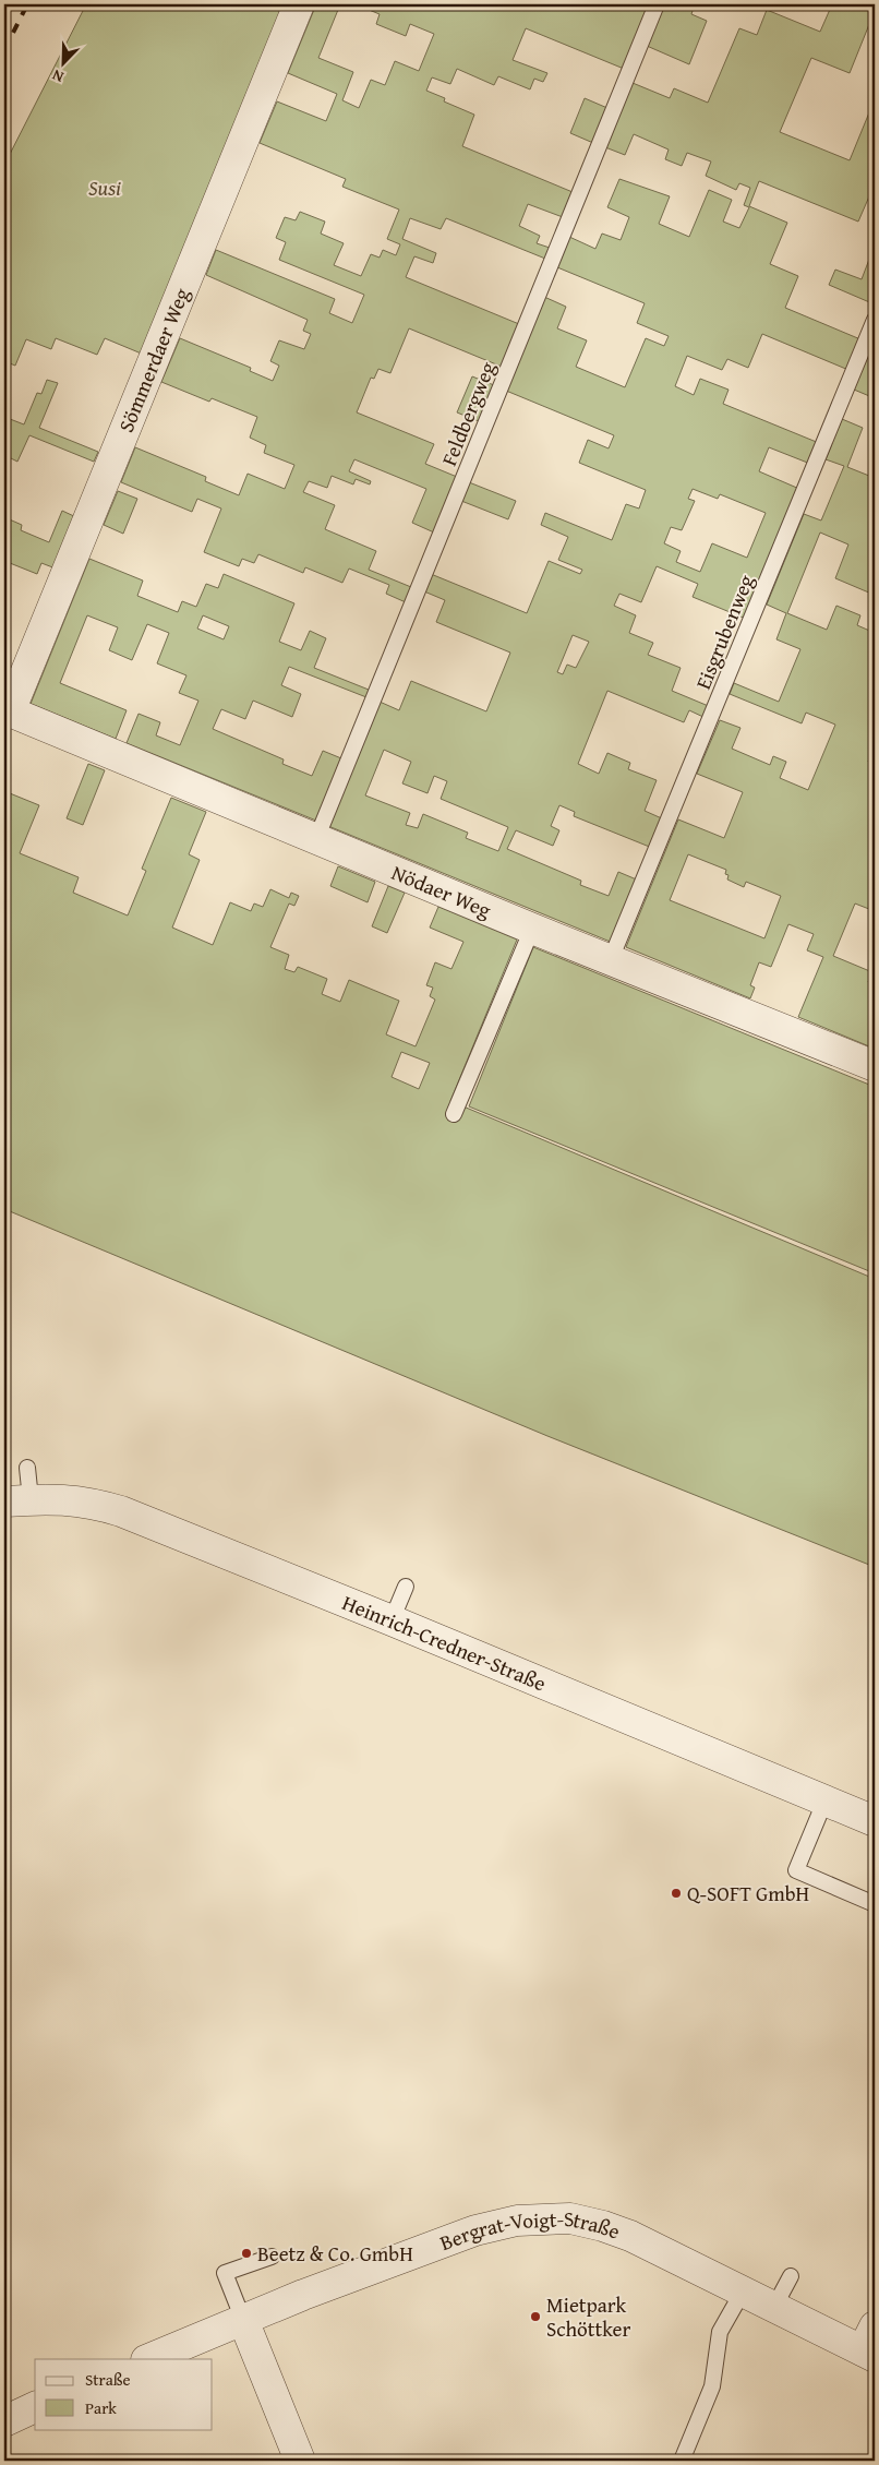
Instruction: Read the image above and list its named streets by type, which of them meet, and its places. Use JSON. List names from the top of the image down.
{
  "streets": {
    "street": [
      "Sömmerdaer Weg",
      "Nödaer Weg",
      "Heinrich-Credner-Straße",
      "Bergrat-Voigt-Straße"
    ],
    "lane": ["Feldbergweg", "Eisgrubenweg"]
  },
  "crossings": [
    ["Sömmerdaer Weg", "Nödaer Weg"],
    ["Feldbergweg", "Nödaer Weg"],
    ["Eisgrubenweg", "Nödaer Weg"]
  ],
  "parks": ["Susi"],
  "places": ["Q-SOFT GmbH", "Beetz & Co. GmbH", "Mietpark Schöttker"],
  "legend": ["Straße", "Park"],
  "north": "bottom left"
}
